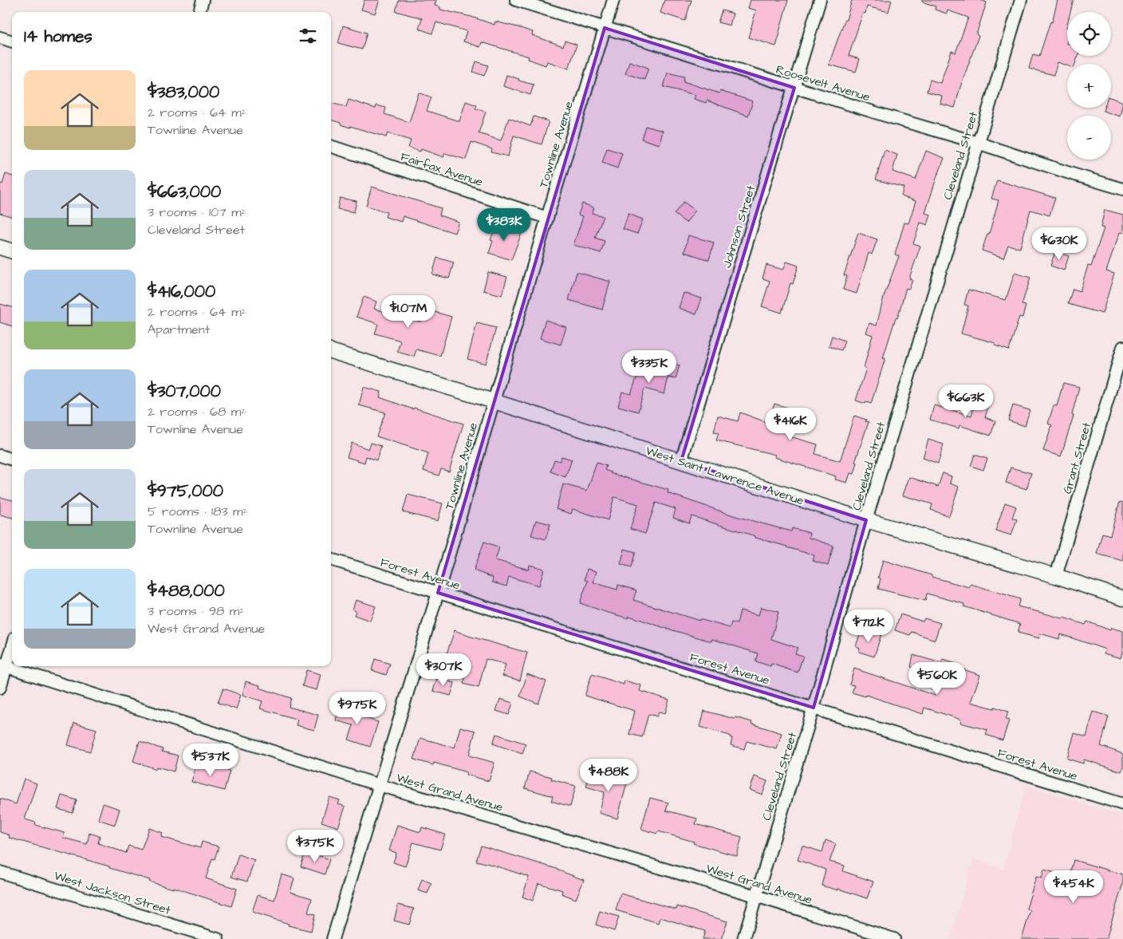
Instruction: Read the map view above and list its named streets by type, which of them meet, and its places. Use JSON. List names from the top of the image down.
{
  "streets": {
    "street": [
      "Roosevelt Avenue",
      "Townline Avenue",
      "Cleveland Street",
      "Fairfax Avenue",
      "Johnson Street",
      "Grant Street",
      "West Saint Lawrence Avenue",
      "Forest Avenue",
      "West Grand Avenue",
      "West Jackson Street"
    ]
  },
  "crossings": [
    ["Roosevelt Avenue", "Townline Avenue"],
    ["Roosevelt Avenue", "Cleveland Street"],
    ["Roosevelt Avenue", "Johnson Street"],
    ["Townline Avenue", "Fairfax Avenue"],
    ["Townline Avenue", "West Saint Lawrence Avenue"],
    ["Townline Avenue", "Forest Avenue"],
    ["Townline Avenue", "West Grand Avenue"],
    ["Cleveland Street", "West Saint Lawrence Avenue"],
    ["Cleveland Street", "Forest Avenue"],
    ["Cleveland Street", "West Grand Avenue"],
    ["Johnson Street", "West Saint Lawrence Avenue"],
    ["Grant Street", "West Saint Lawrence Avenue"]
  ],
  "page": {
    "map_buttons": ["+", "−"],
    "heading": "14 homes",
    "list": [
      {
        "name": "$383,000",
        "note": "2 rooms · 64 m² · Townline Avenue"
      },
      {
        "name": "$663,000",
        "note": "3 rooms · 107 m² · Cleveland Street"
      },
      {
        "name": "$416,000",
        "note": "2 rooms · 64 m² · Apartment"
      },
      {
        "name": "$307,000",
        "note": "2 rooms · 68 m² · Townline Avenue"
      },
      {
        "name": "$975,000",
        "note": "5 rooms · 183 m² · Townline Avenue"
      },
      {
        "name": "$488,000",
        "note": "3 rooms · 98 m² · West Grand Avenue"
      }
    ],
    "price": [
      "$383K",
      "$630K",
      "$1.07M",
      "$335K",
      "$663K",
      "$416K",
      "$712K",
      "$307K",
      "$560K",
      "$975K",
      "$537K",
      "$488K",
      "$375K",
      "$454K"
    ]
  }
}
